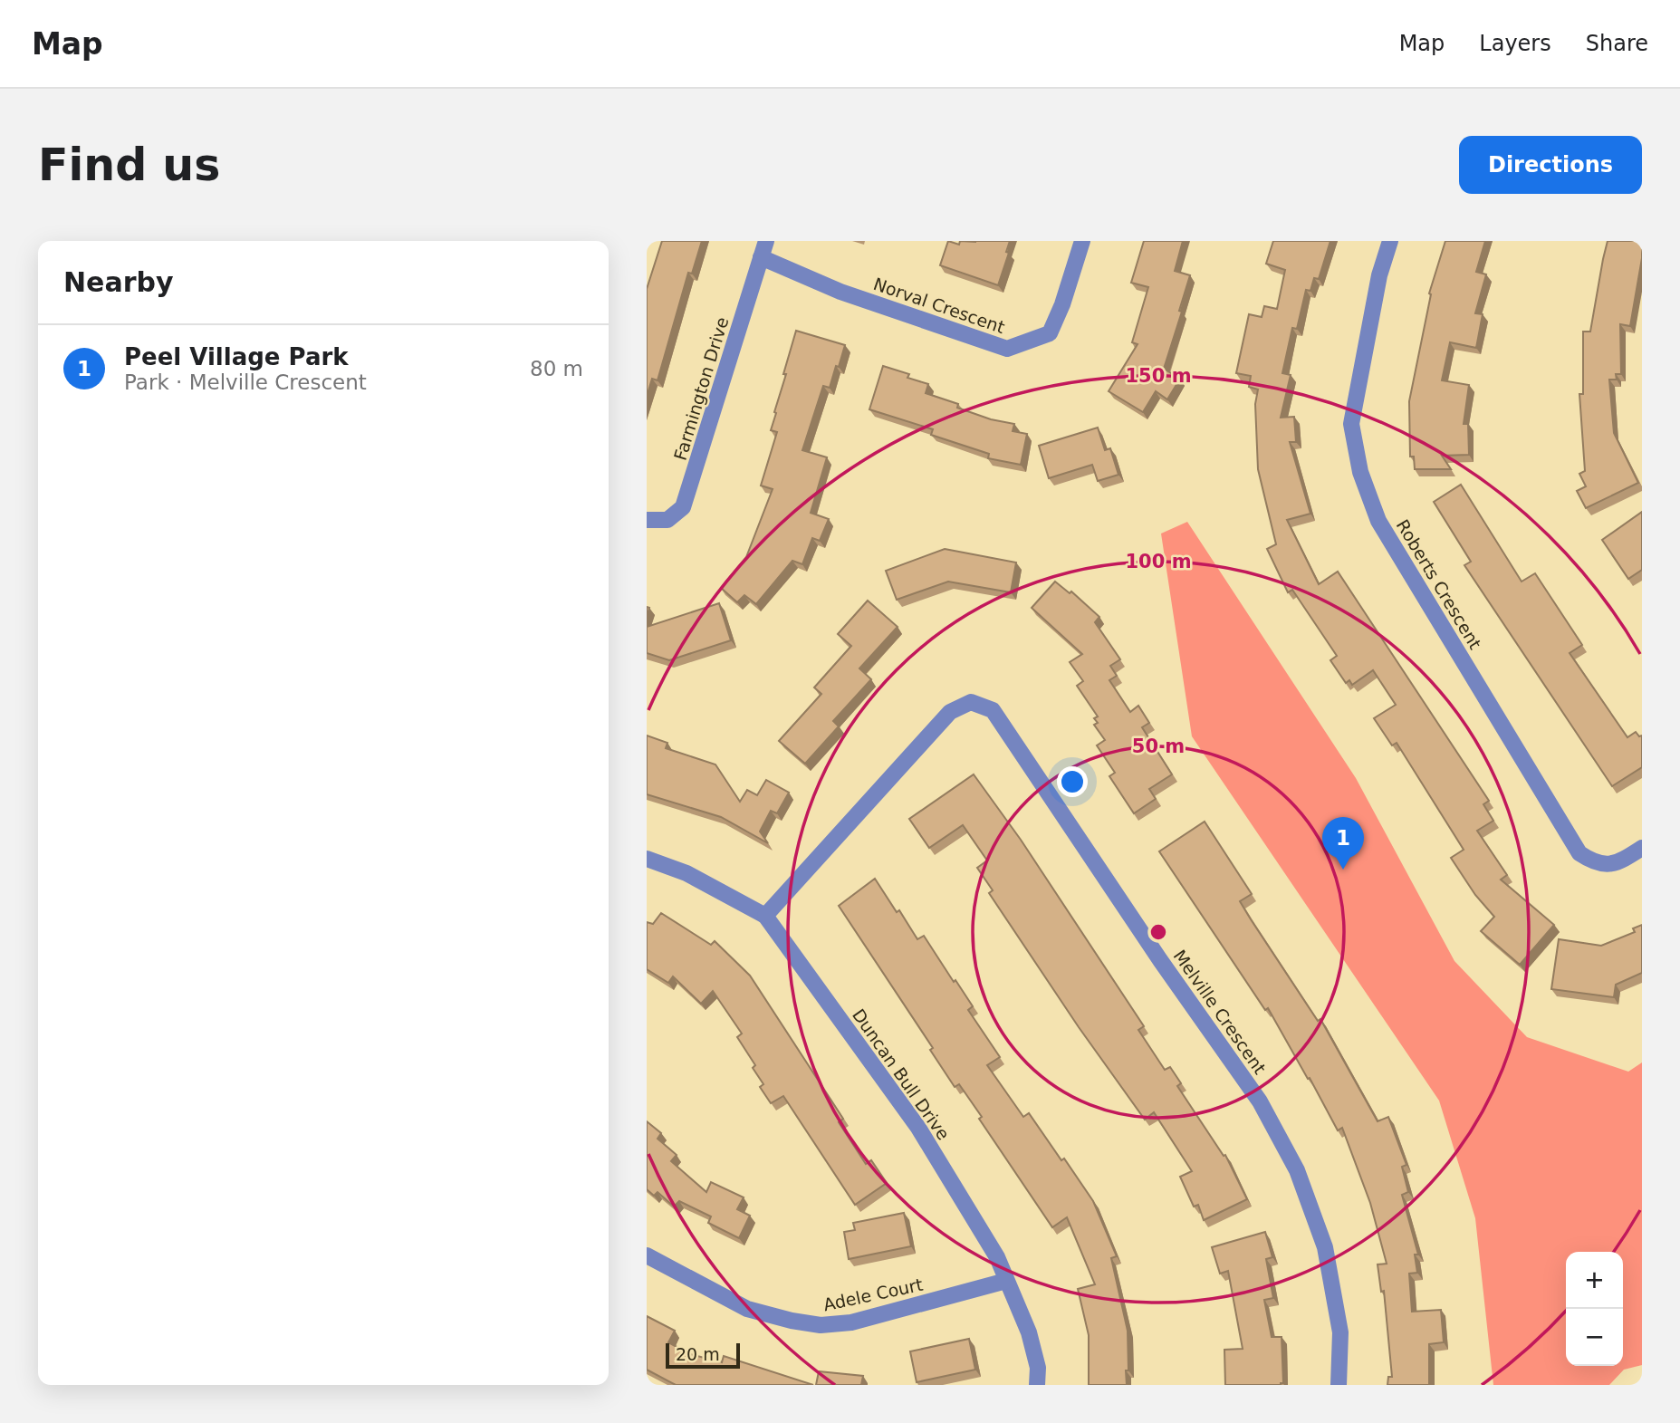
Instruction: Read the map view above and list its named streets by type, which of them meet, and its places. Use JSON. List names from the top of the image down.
{
  "streets": {
    "street": [
      "Norval Crescent",
      "Farmington Drive",
      "Roberts Crescent",
      "Melville Crescent",
      "Duncan Bull Drive",
      "Adele Court"
    ]
  },
  "crossings": [
    ["Norval Crescent", "Farmington Drive"],
    ["Melville Crescent", "Duncan Bull Drive"],
    ["Duncan Bull Drive", "Adele Court"]
  ],
  "scale_bar": "20 m",
  "page": {
    "header": "Map",
    "nav": ["Map", "Layers", "Share"],
    "buttons": "Directions",
    "title": "Find us",
    "heading": "Nearby",
    "list": [
      {
        "mark": "1",
        "name": "Peel Village Park",
        "note": "Park · Melville Crescent",
        "value": "80 m"
      }
    ],
    "pins": "1",
    "map_buttons": ["+", "−"],
    "scale": "20 m"
  },
  "rings": ["150 m", "100 m", "50 m"]
}
